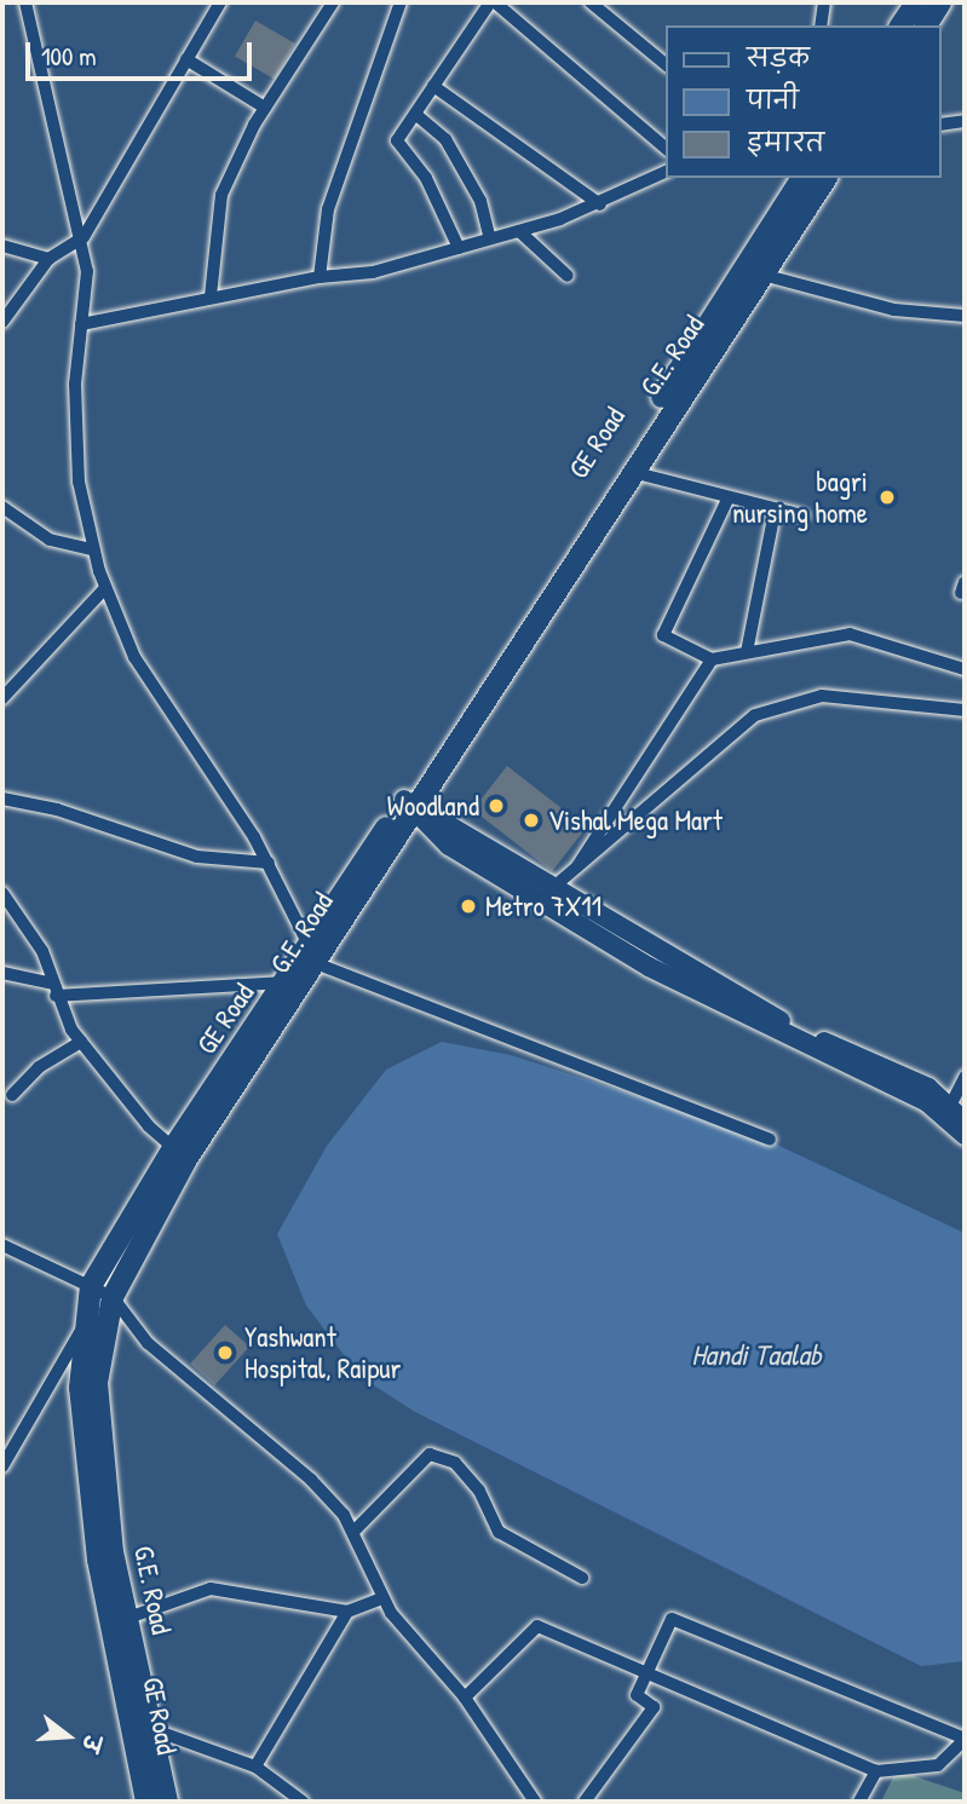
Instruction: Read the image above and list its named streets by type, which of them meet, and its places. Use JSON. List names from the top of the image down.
{
  "streets": {
    "main road": ["G.E. Road", "GE Road"]
  },
  "crossings": [
    ["G.E. Road", "GE Road"]
  ],
  "water": ["Handi Taalab"],
  "places": [
    "bagri nursing home",
    "Woodland",
    "Vishal Mega Mart",
    "Metro 7X11",
    "Yashwant Hospital, Raipur"
  ],
  "legend": ["सड़क", "पानी", "इमारत"],
  "scale_bar": "100 m",
  "north": "right"
}
